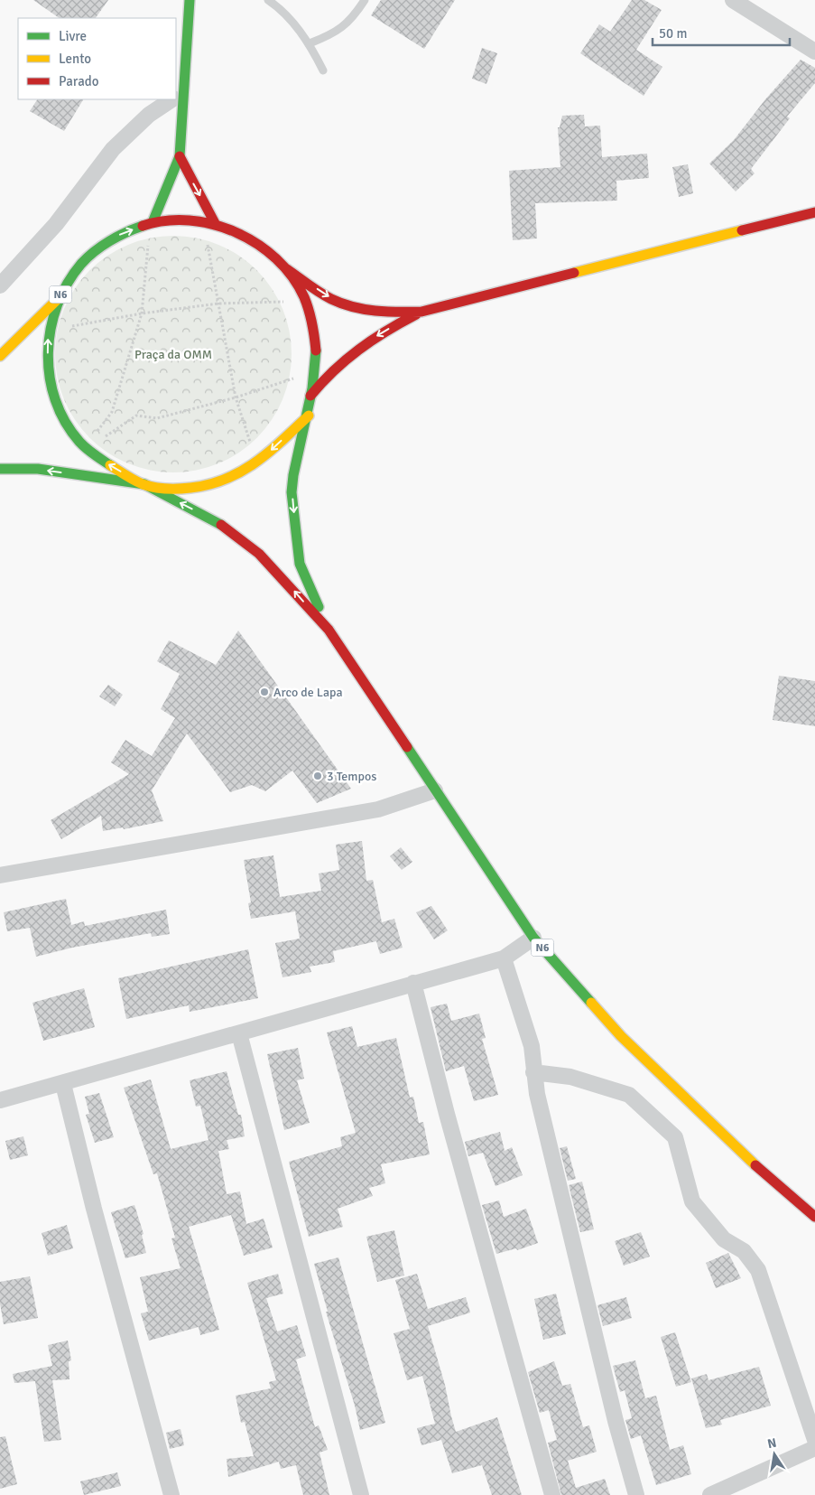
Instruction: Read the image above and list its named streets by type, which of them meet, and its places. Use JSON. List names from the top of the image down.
{
  "streets": {
    "main road": ["N6"]
  },
  "parks": ["Praça da OMM"],
  "places": ["Arco de Lapa", "3 Tempos"],
  "legend": ["Livre", "Lento", "Parado"],
  "scale_bar": "50 m",
  "north": "top"
}
